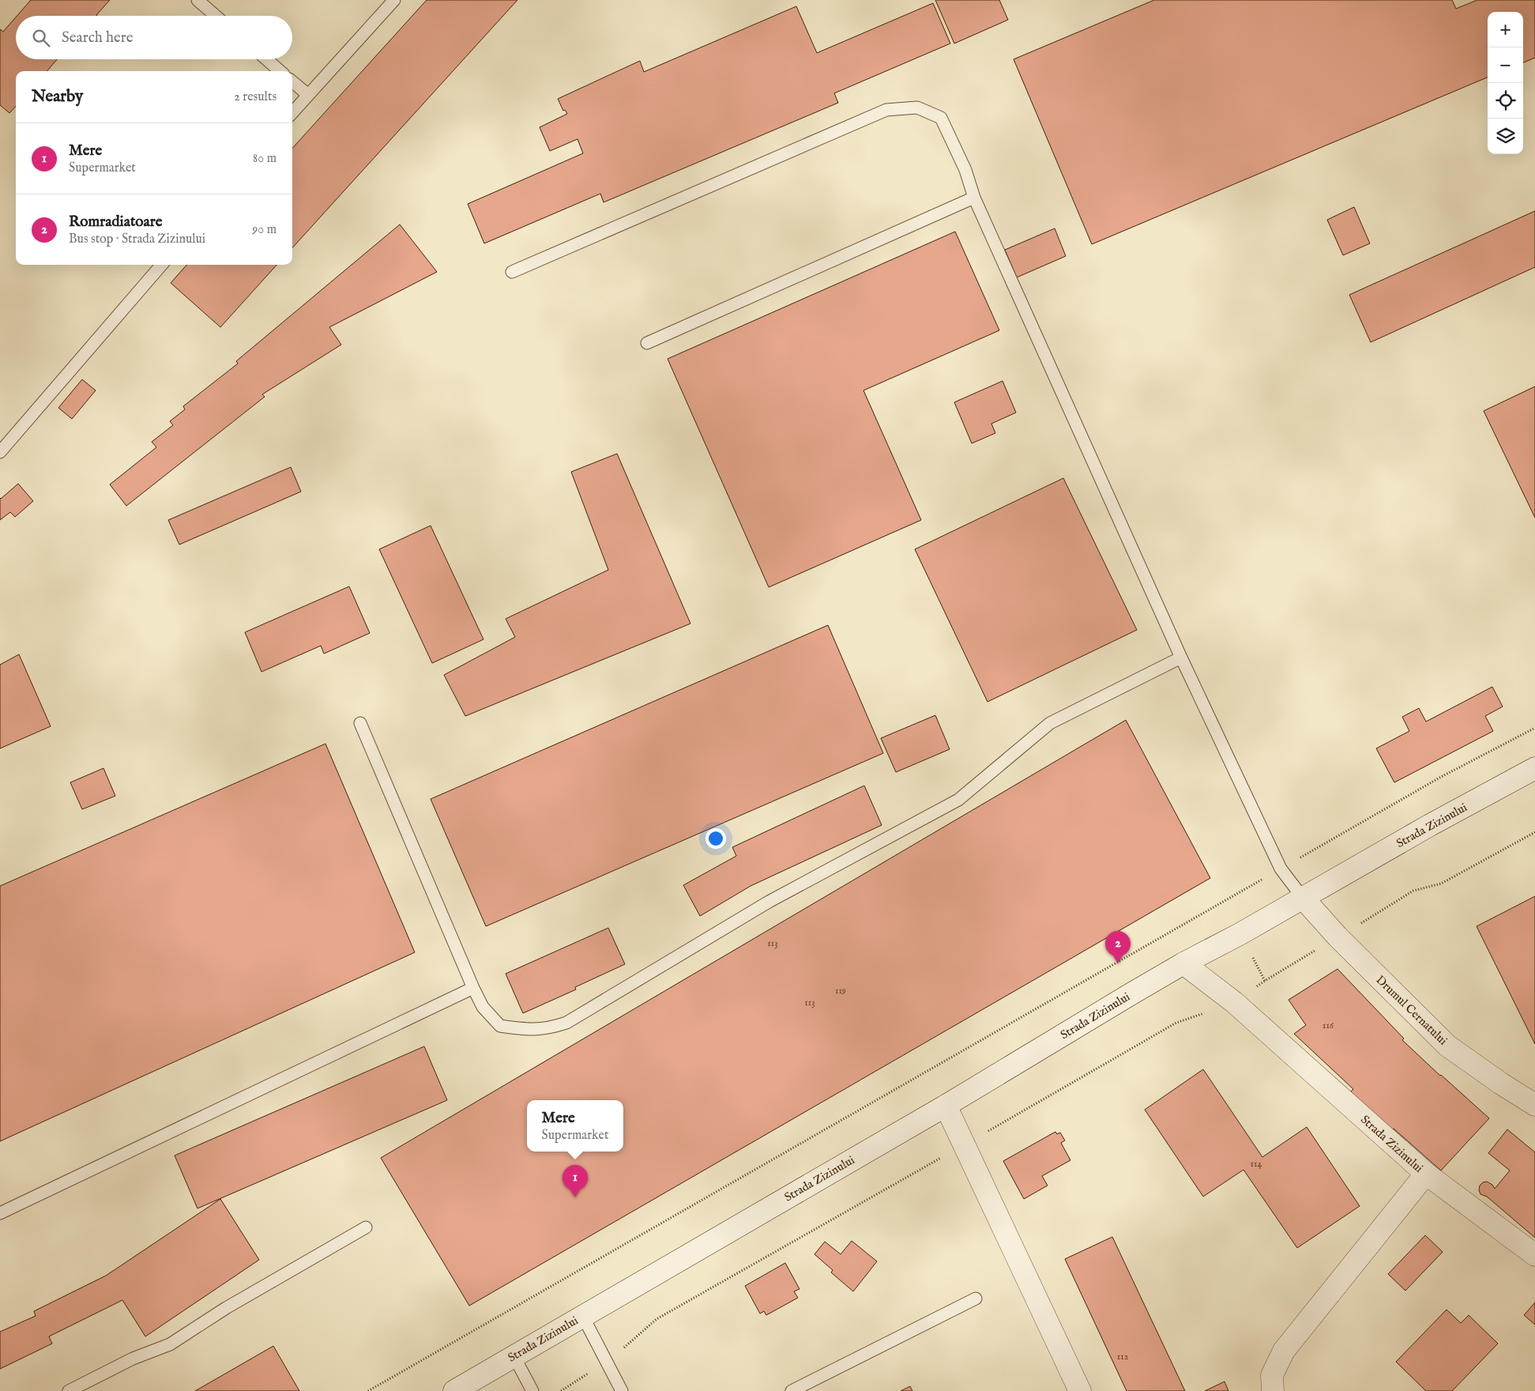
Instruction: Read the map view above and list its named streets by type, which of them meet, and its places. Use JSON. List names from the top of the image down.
{
  "streets": {
    "street": ["Strada Zizinului", "Drumul Cernatului"]
  },
  "crossings": [
    ["Strada Zizinului", "Drumul Cernatului"]
  ],
  "house_numbers": [
    "113",
    "119",
    "113",
    "116",
    "114",
    "112"
  ],
  "page": {
    "map_buttons": ["+", "−"],
    "search": "Search here",
    "heading": ["Nearby", "2 results"],
    "list": [
      {
        "mark": "1",
        "name": "Mere",
        "note": "Supermarket",
        "value": "80 m"
      },
      {
        "mark": "2",
        "name": "Romradiatoare",
        "note": "Bus stop · Strada Zizinului",
        "value": "90 m"
      }
    ],
    "pins": ["2", "1"],
    "popup": ["Mere", "Supermarket"]
  }
}
